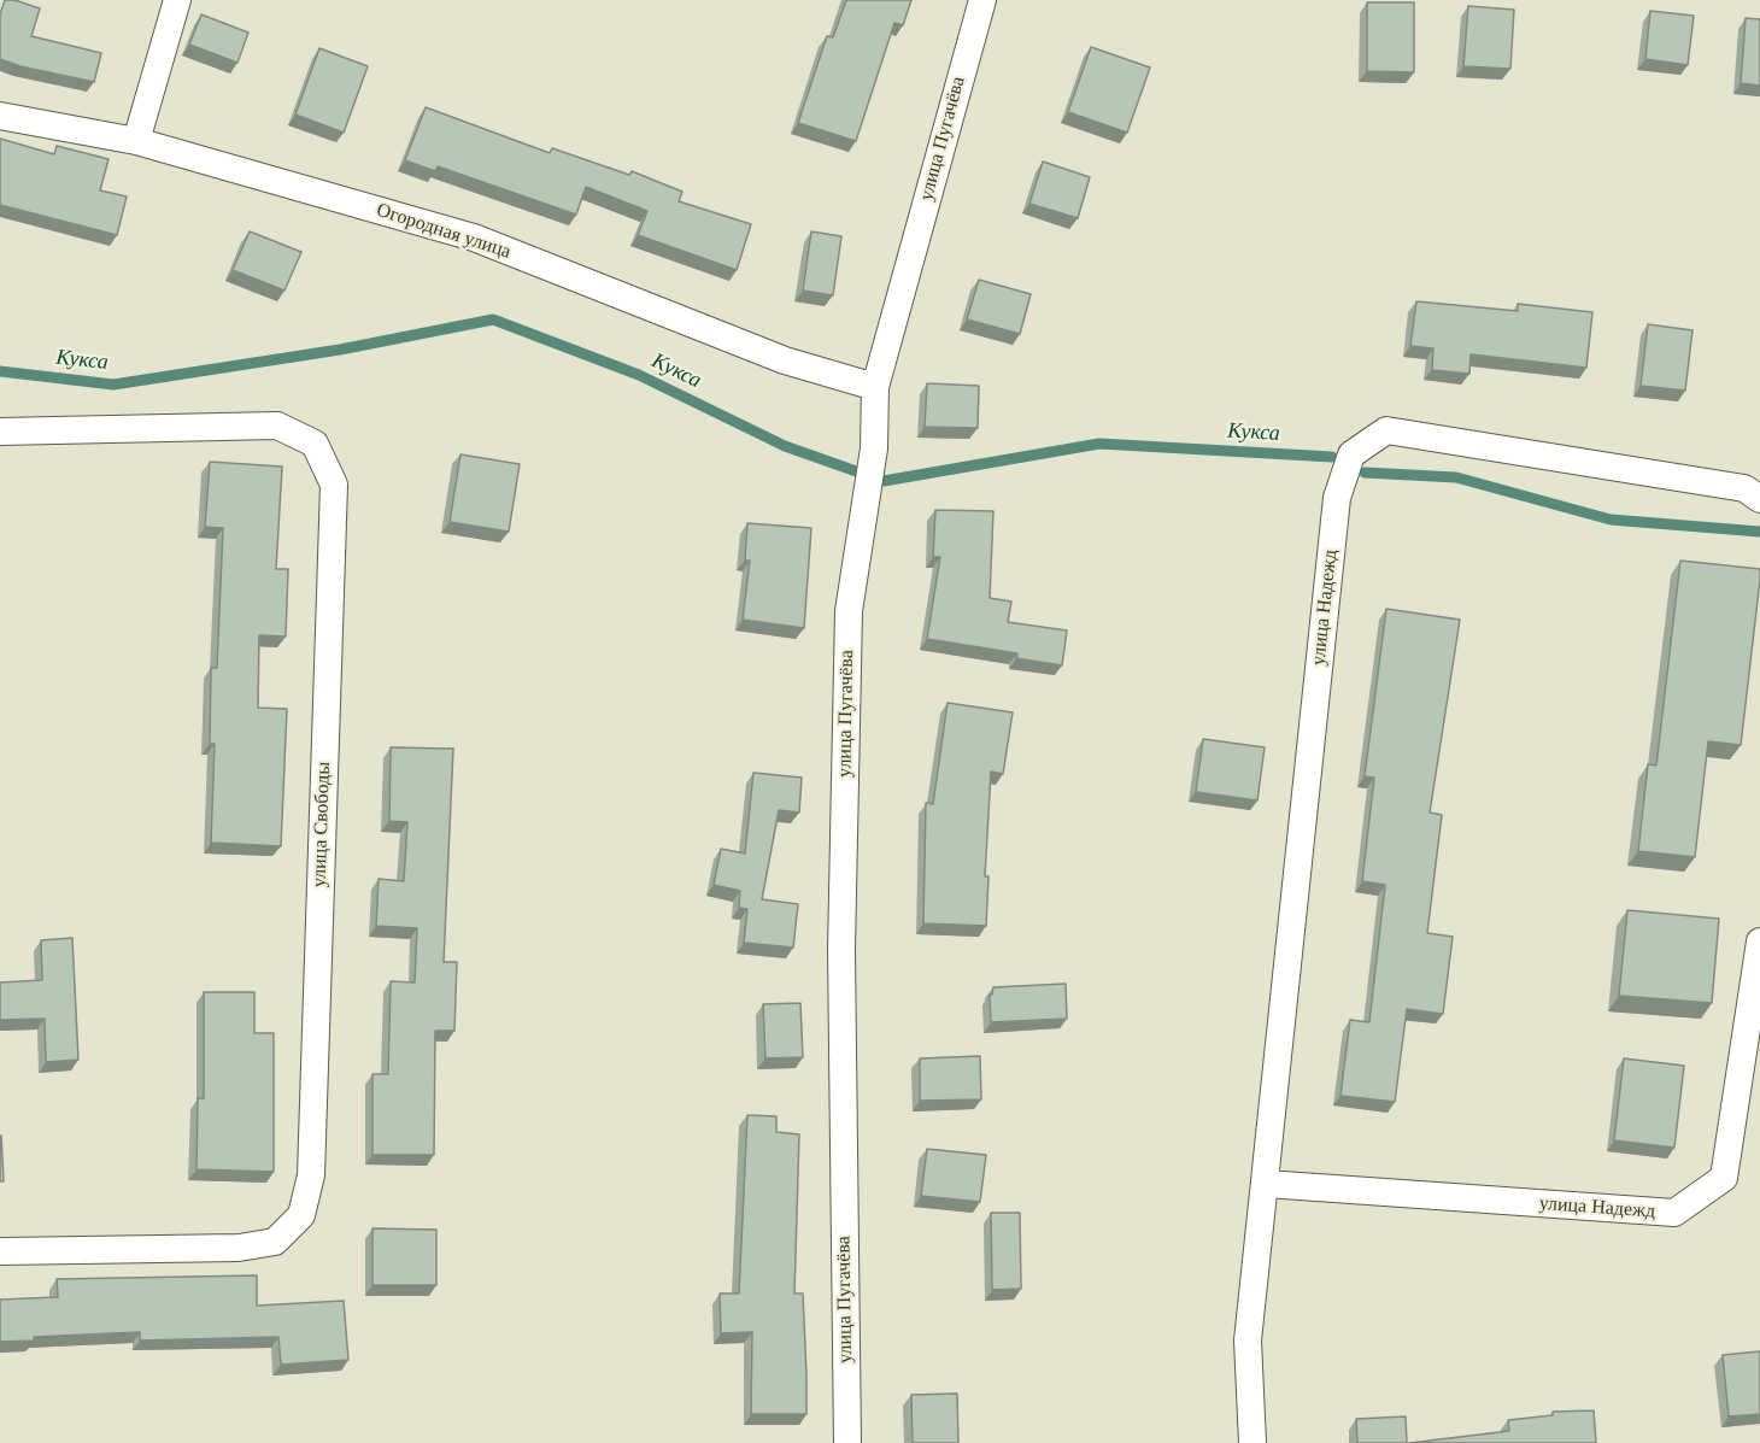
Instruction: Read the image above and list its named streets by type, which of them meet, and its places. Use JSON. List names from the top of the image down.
{
  "streets": {
    "street": [
      "улица Пугачёва",
      "Огородная улица",
      "улица Надежд",
      "улица Свободы"
    ]
  },
  "crossings": [
    ["улица Пугачёва", "Огородная улица"]
  ],
  "water": ["Кукса"]
}
